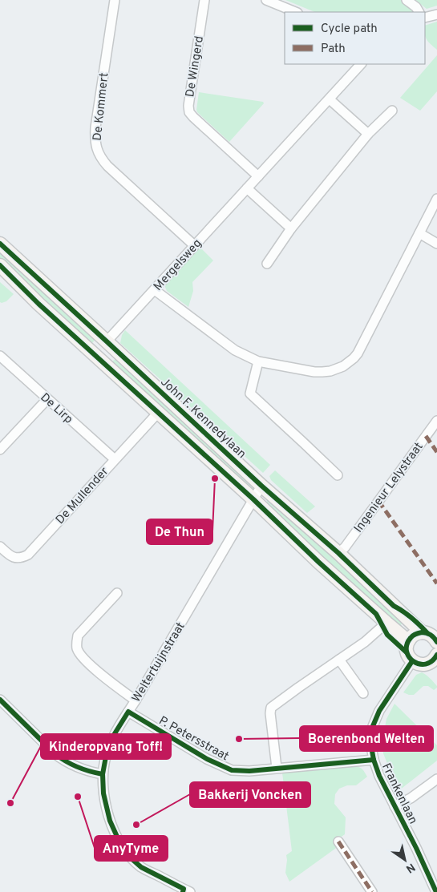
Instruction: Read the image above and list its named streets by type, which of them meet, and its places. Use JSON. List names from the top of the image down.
{
  "streets": {
    "street": [
      "De Wingerd",
      "De Kommert",
      "Mergelsweg",
      "De Lirp",
      "John F. Kennedylaan",
      "Ingenieur Lelystraat",
      "De Mullender",
      "Weltertuijnstraat",
      "P. Petersstraat",
      "Frankenlaan"
    ]
  },
  "crossings": [
    ["De Wingerd", "Mergelsweg"],
    ["De Kommert", "Mergelsweg"],
    ["Mergelsweg", "John F. Kennedylaan"],
    ["De Lirp", "De Mullender"],
    ["John F. Kennedylaan", "Ingenieur Lelystraat"],
    ["John F. Kennedylaan", "Weltertuijnstraat"],
    ["Weltertuijnstraat", "P. Petersstraat"],
    ["P. Petersstraat", "Frankenlaan"]
  ],
  "places": [
    "De Thun",
    "Boerenbond Welten",
    "AnyTyme",
    "Kinderopvang Toff!",
    "Bakkerij Voncken"
  ],
  "legend": ["Cycle path", "Path"],
  "north": "bottom right"
}
